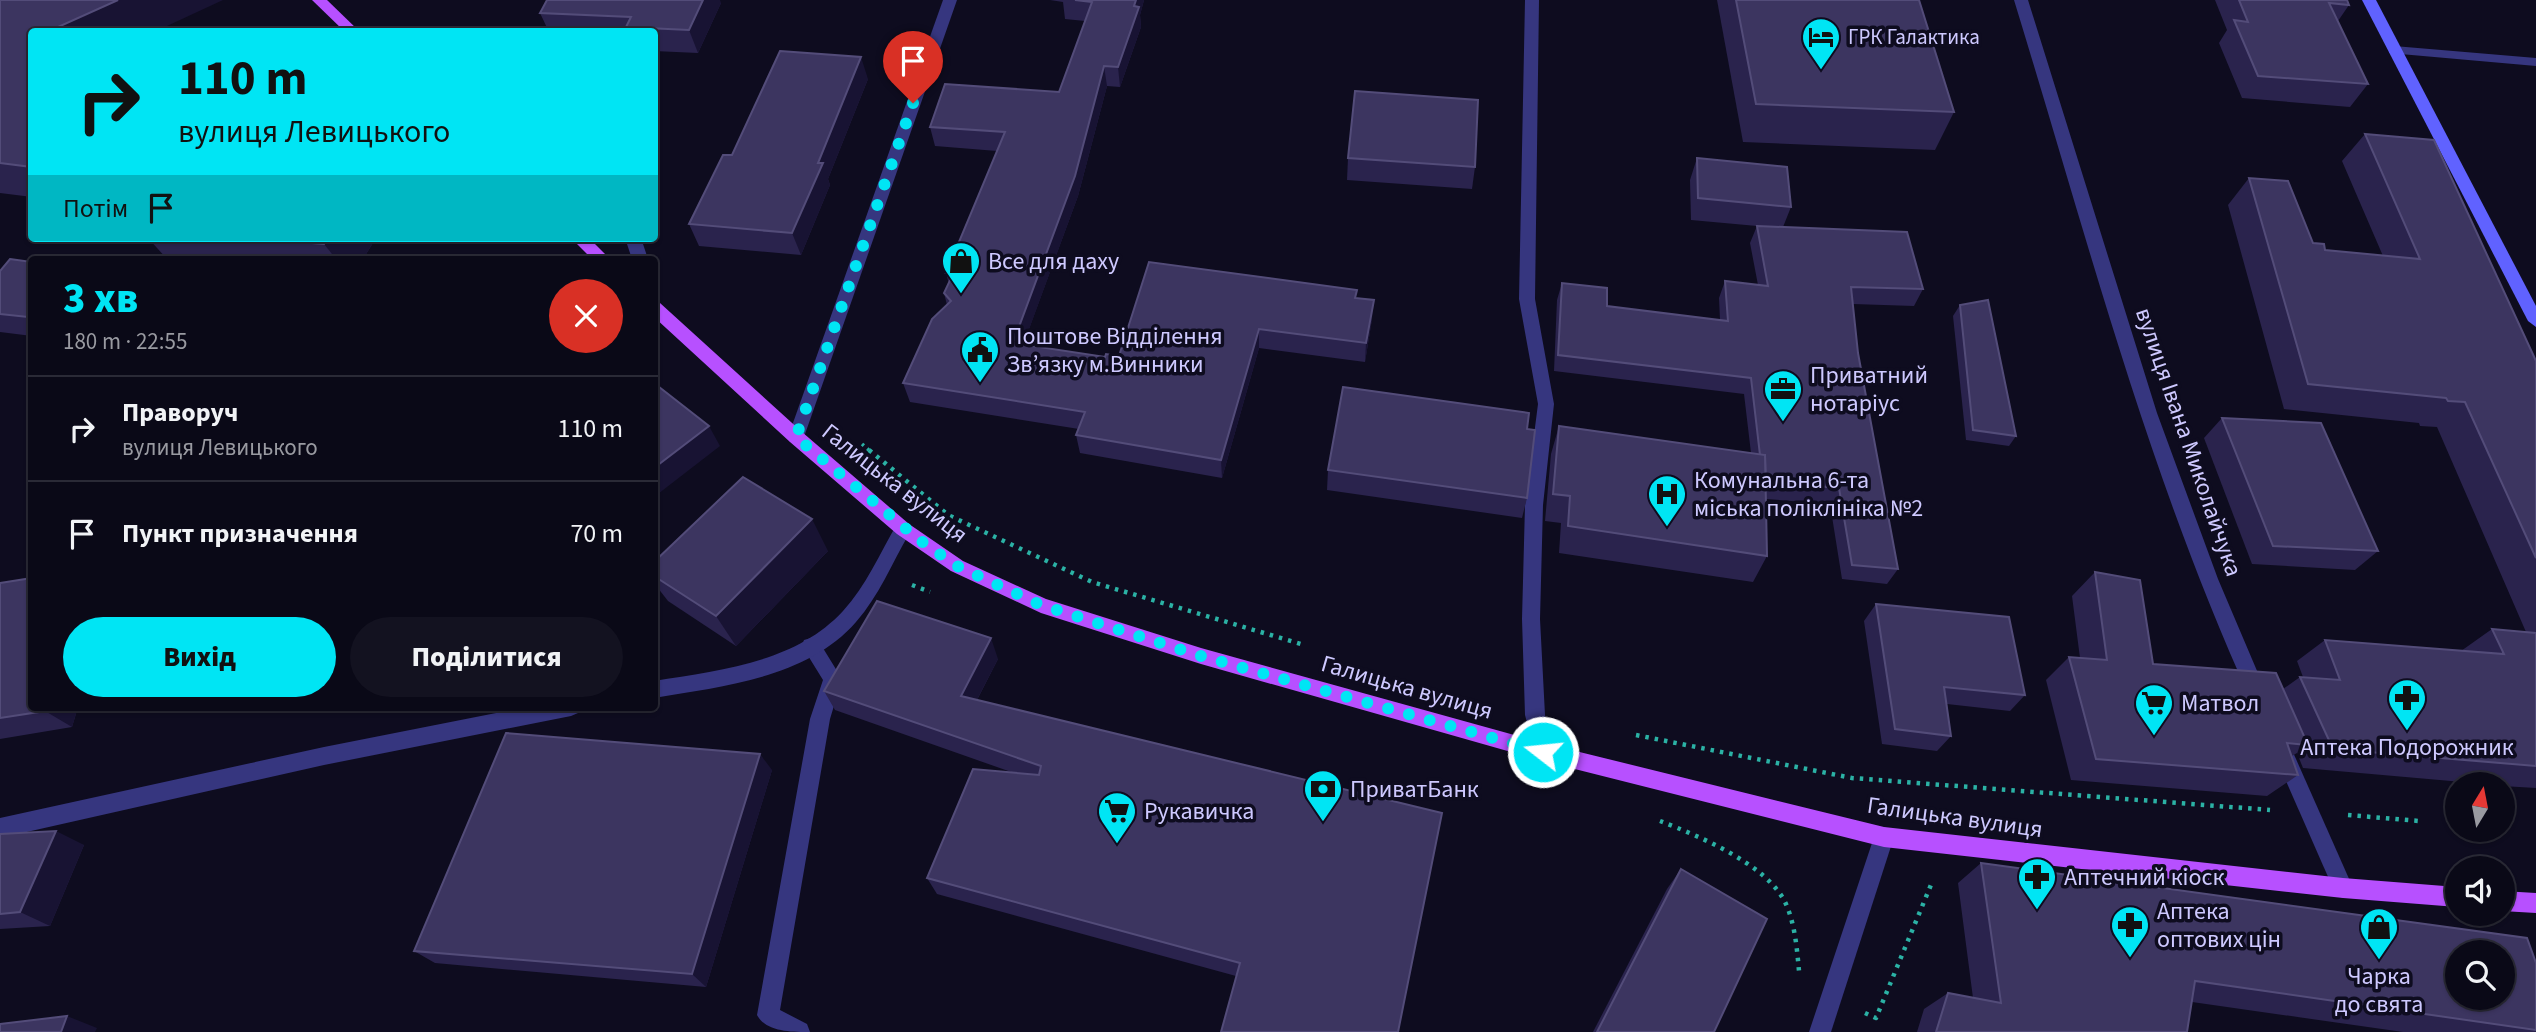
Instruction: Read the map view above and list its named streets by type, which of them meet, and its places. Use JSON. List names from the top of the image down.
{
  "streets": {
    "main road": ["Галицька вулиця"],
    "street": ["вулиця Івана Миколайчука"]
  },
  "places": {
    "hotel": ["ГРК Галактика"],
    "shop": ["Все для даху", "Чарка до свята"],
    "public building": ["Поштове Відділення Зв’язку м.Винники"],
    "office": ["Приватний нотаріус"],
    "hospital": ["Комунальна 6-та міська поліклініка №2"],
    "pharmacy": ["Аптека Подорожник", "Аптечний кіоск", "Аптека оптових цін"],
    "supermarket": ["Матвол", "Рукавичка"],
    "bank": ["ПриватБанк"]
  },
  "north": "top",
  "page": {
    "turn": ["110 m", "вулиця Левицького"],
    "then": "Потім",
    "heading": ["3 хв", "180 m · 22:55"],
    "list": [
      {
        "name": "Праворуч",
        "note": "вулиця Левицького",
        "value": "110 m"
      },
      {
        "name": "Пункт призначення",
        "value": "70 m"
      }
    ],
    "buttons": ["Вихід", "Поділитися"]
  }
}
